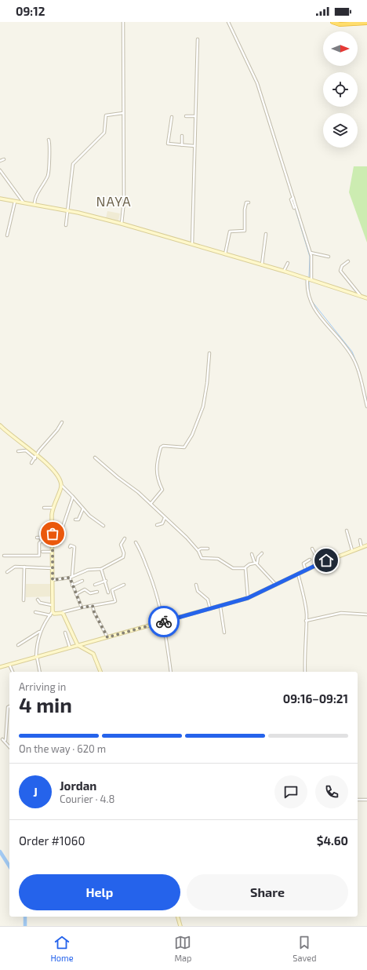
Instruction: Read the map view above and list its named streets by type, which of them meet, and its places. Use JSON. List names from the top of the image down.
{
  "districts": ["NAYA"],
  "north": "right",
  "page": {
    "status": "09:12",
    "heading": ["4 min", "Arriving in", "09:16–09:21"],
    "panel": [
      "Jordan",
      "Courier · 4.8",
      "Order #1060",
      "$4.60"
    ],
    "bar": "On the way · 620 m",
    "round": "J",
    "buttons": ["Help", "Share"],
    "tabs": ["Home", "Map", "Saved"]
  }
}
